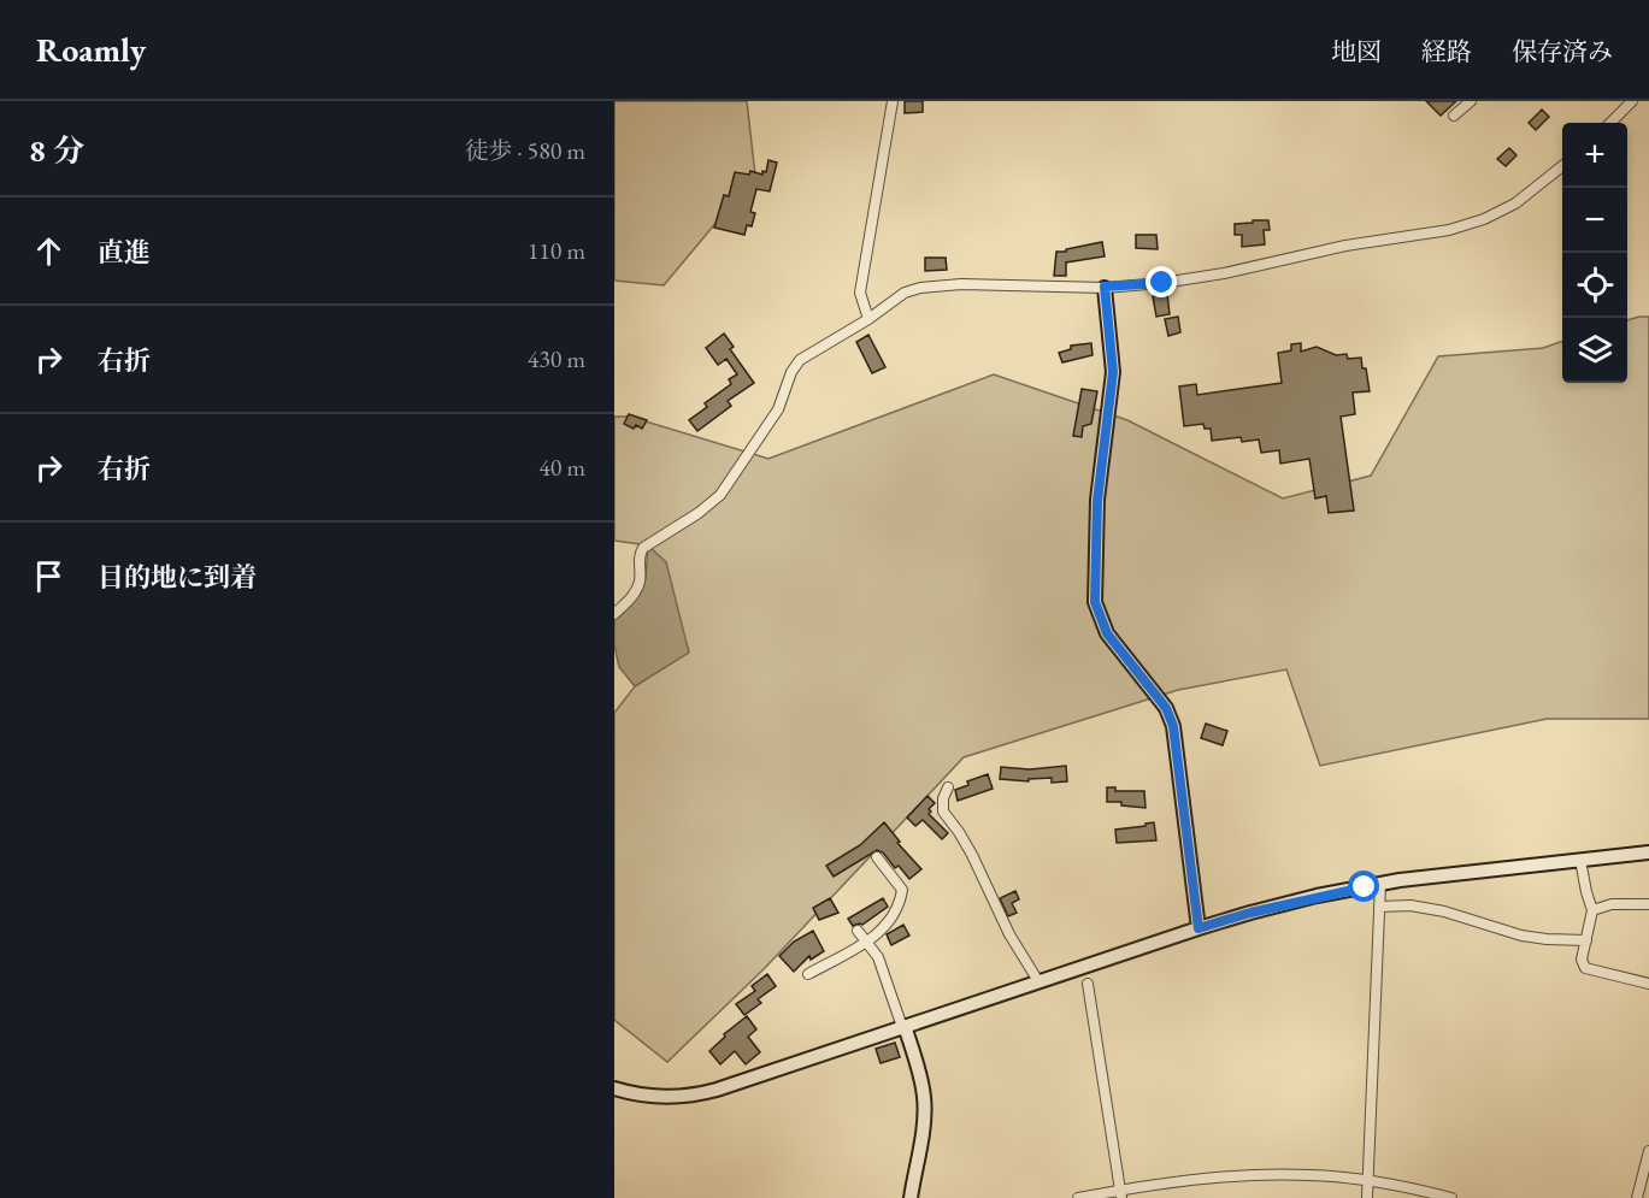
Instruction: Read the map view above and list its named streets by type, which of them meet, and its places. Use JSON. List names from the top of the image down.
{
  "page": {
    "header": "Roamly",
    "nav": ["地図", "経路", "保存済み"],
    "heading": ["8 分", "徒歩 · 580 m"],
    "map_buttons": ["+", "−"],
    "list": [
      ["直進", "110 m"],
      ["右折", "430 m"],
      ["右折", "40 m"],
      "目的地に到着"
    ]
  }
}
